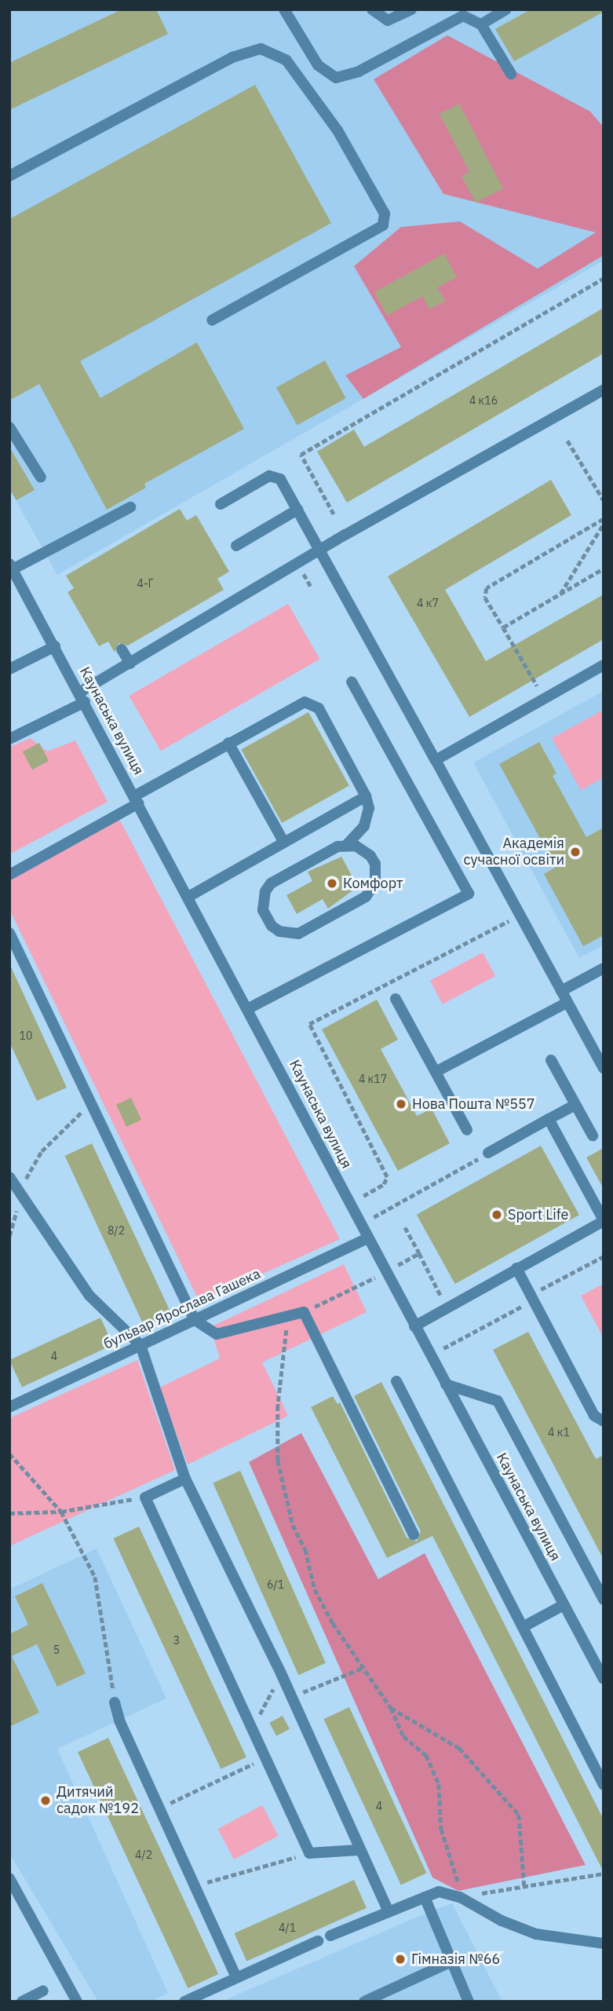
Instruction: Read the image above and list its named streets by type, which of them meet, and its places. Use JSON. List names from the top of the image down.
{
  "streets": {
    "street": ["Каунаська вулиця", "бульвар Ярослава Гашека"]
  },
  "crossings": [
    ["Каунаська вулиця", "бульвар Ярослава Гашека"]
  ],
  "places": [
    "Академія сучасної освіти",
    "Комфорт",
    "Нова Пошта №557",
    "Sport Life",
    "Дитячий садок №192",
    "Гімназія №66"
  ],
  "house_numbers": [
    "4 к16",
    "4-Г",
    "4 к7",
    "10",
    "4 к17",
    "8/2",
    "4",
    "4 к1",
    "6/1",
    "3",
    "5",
    "4",
    "4/2",
    "4/1"
  ]
}
